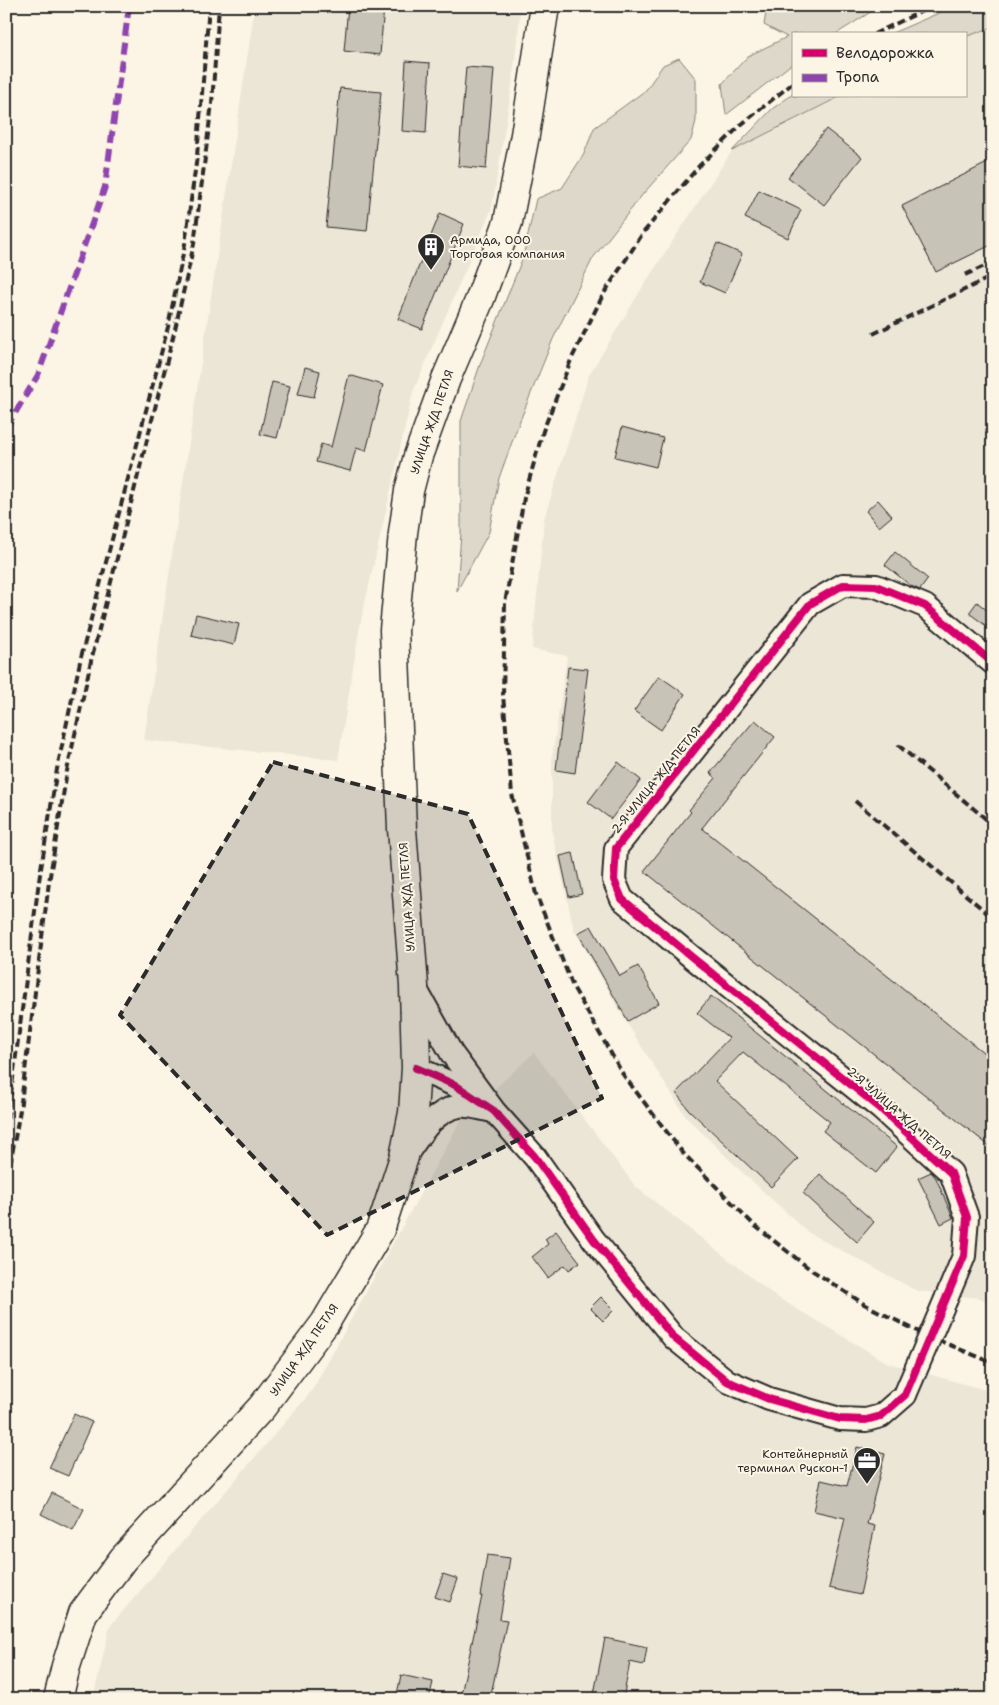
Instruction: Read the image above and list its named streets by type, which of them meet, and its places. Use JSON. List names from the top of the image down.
{
  "streets": {
    "main road": ["УЛИЦА Ж/Д ПЕТЛЯ"],
    "street": ["2-Я УЛИЦА Ж/Д ПЕТЛЯ"]
  },
  "crossings": [
    ["УЛИЦА Ж/Д ПЕТЛЯ", "2-Я УЛИЦА Ж/Д ПЕТЛЯ"]
  ],
  "places": {
    "building": ["Армида, ООО Торговая компания"],
    "office": ["Контейнерный терминал Рускон-1"]
  },
  "legend": ["Велодорожка", "Тропа"]
}
